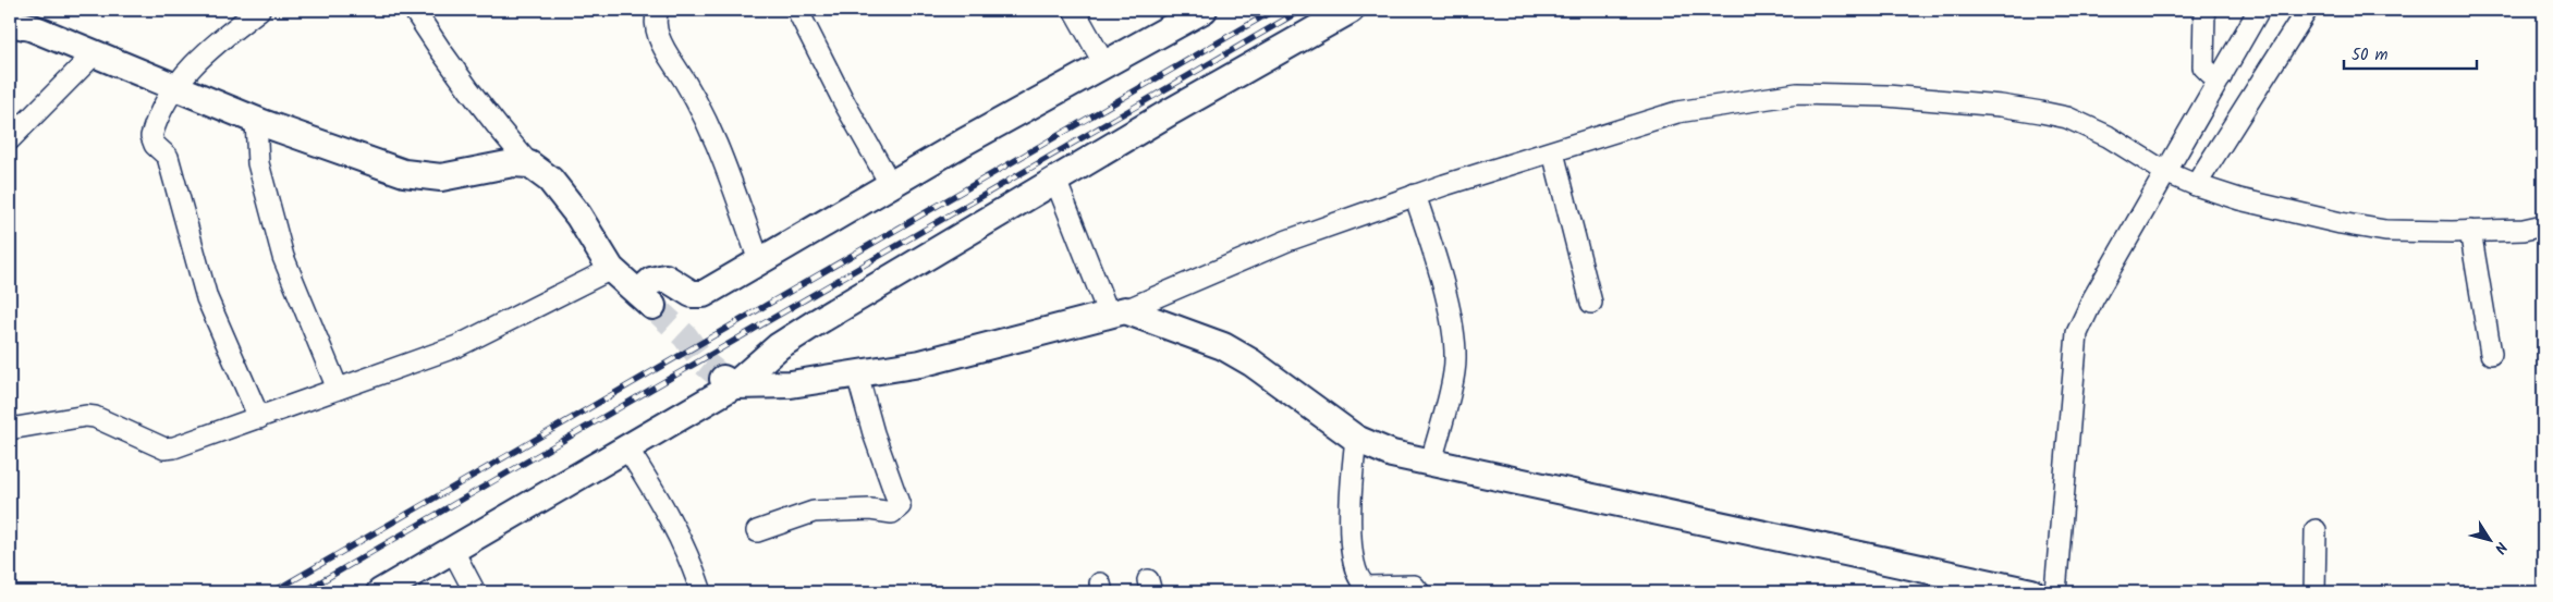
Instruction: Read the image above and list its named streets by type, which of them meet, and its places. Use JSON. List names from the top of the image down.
{
  "scale_bar": "50 m",
  "north": "bottom right"
}
